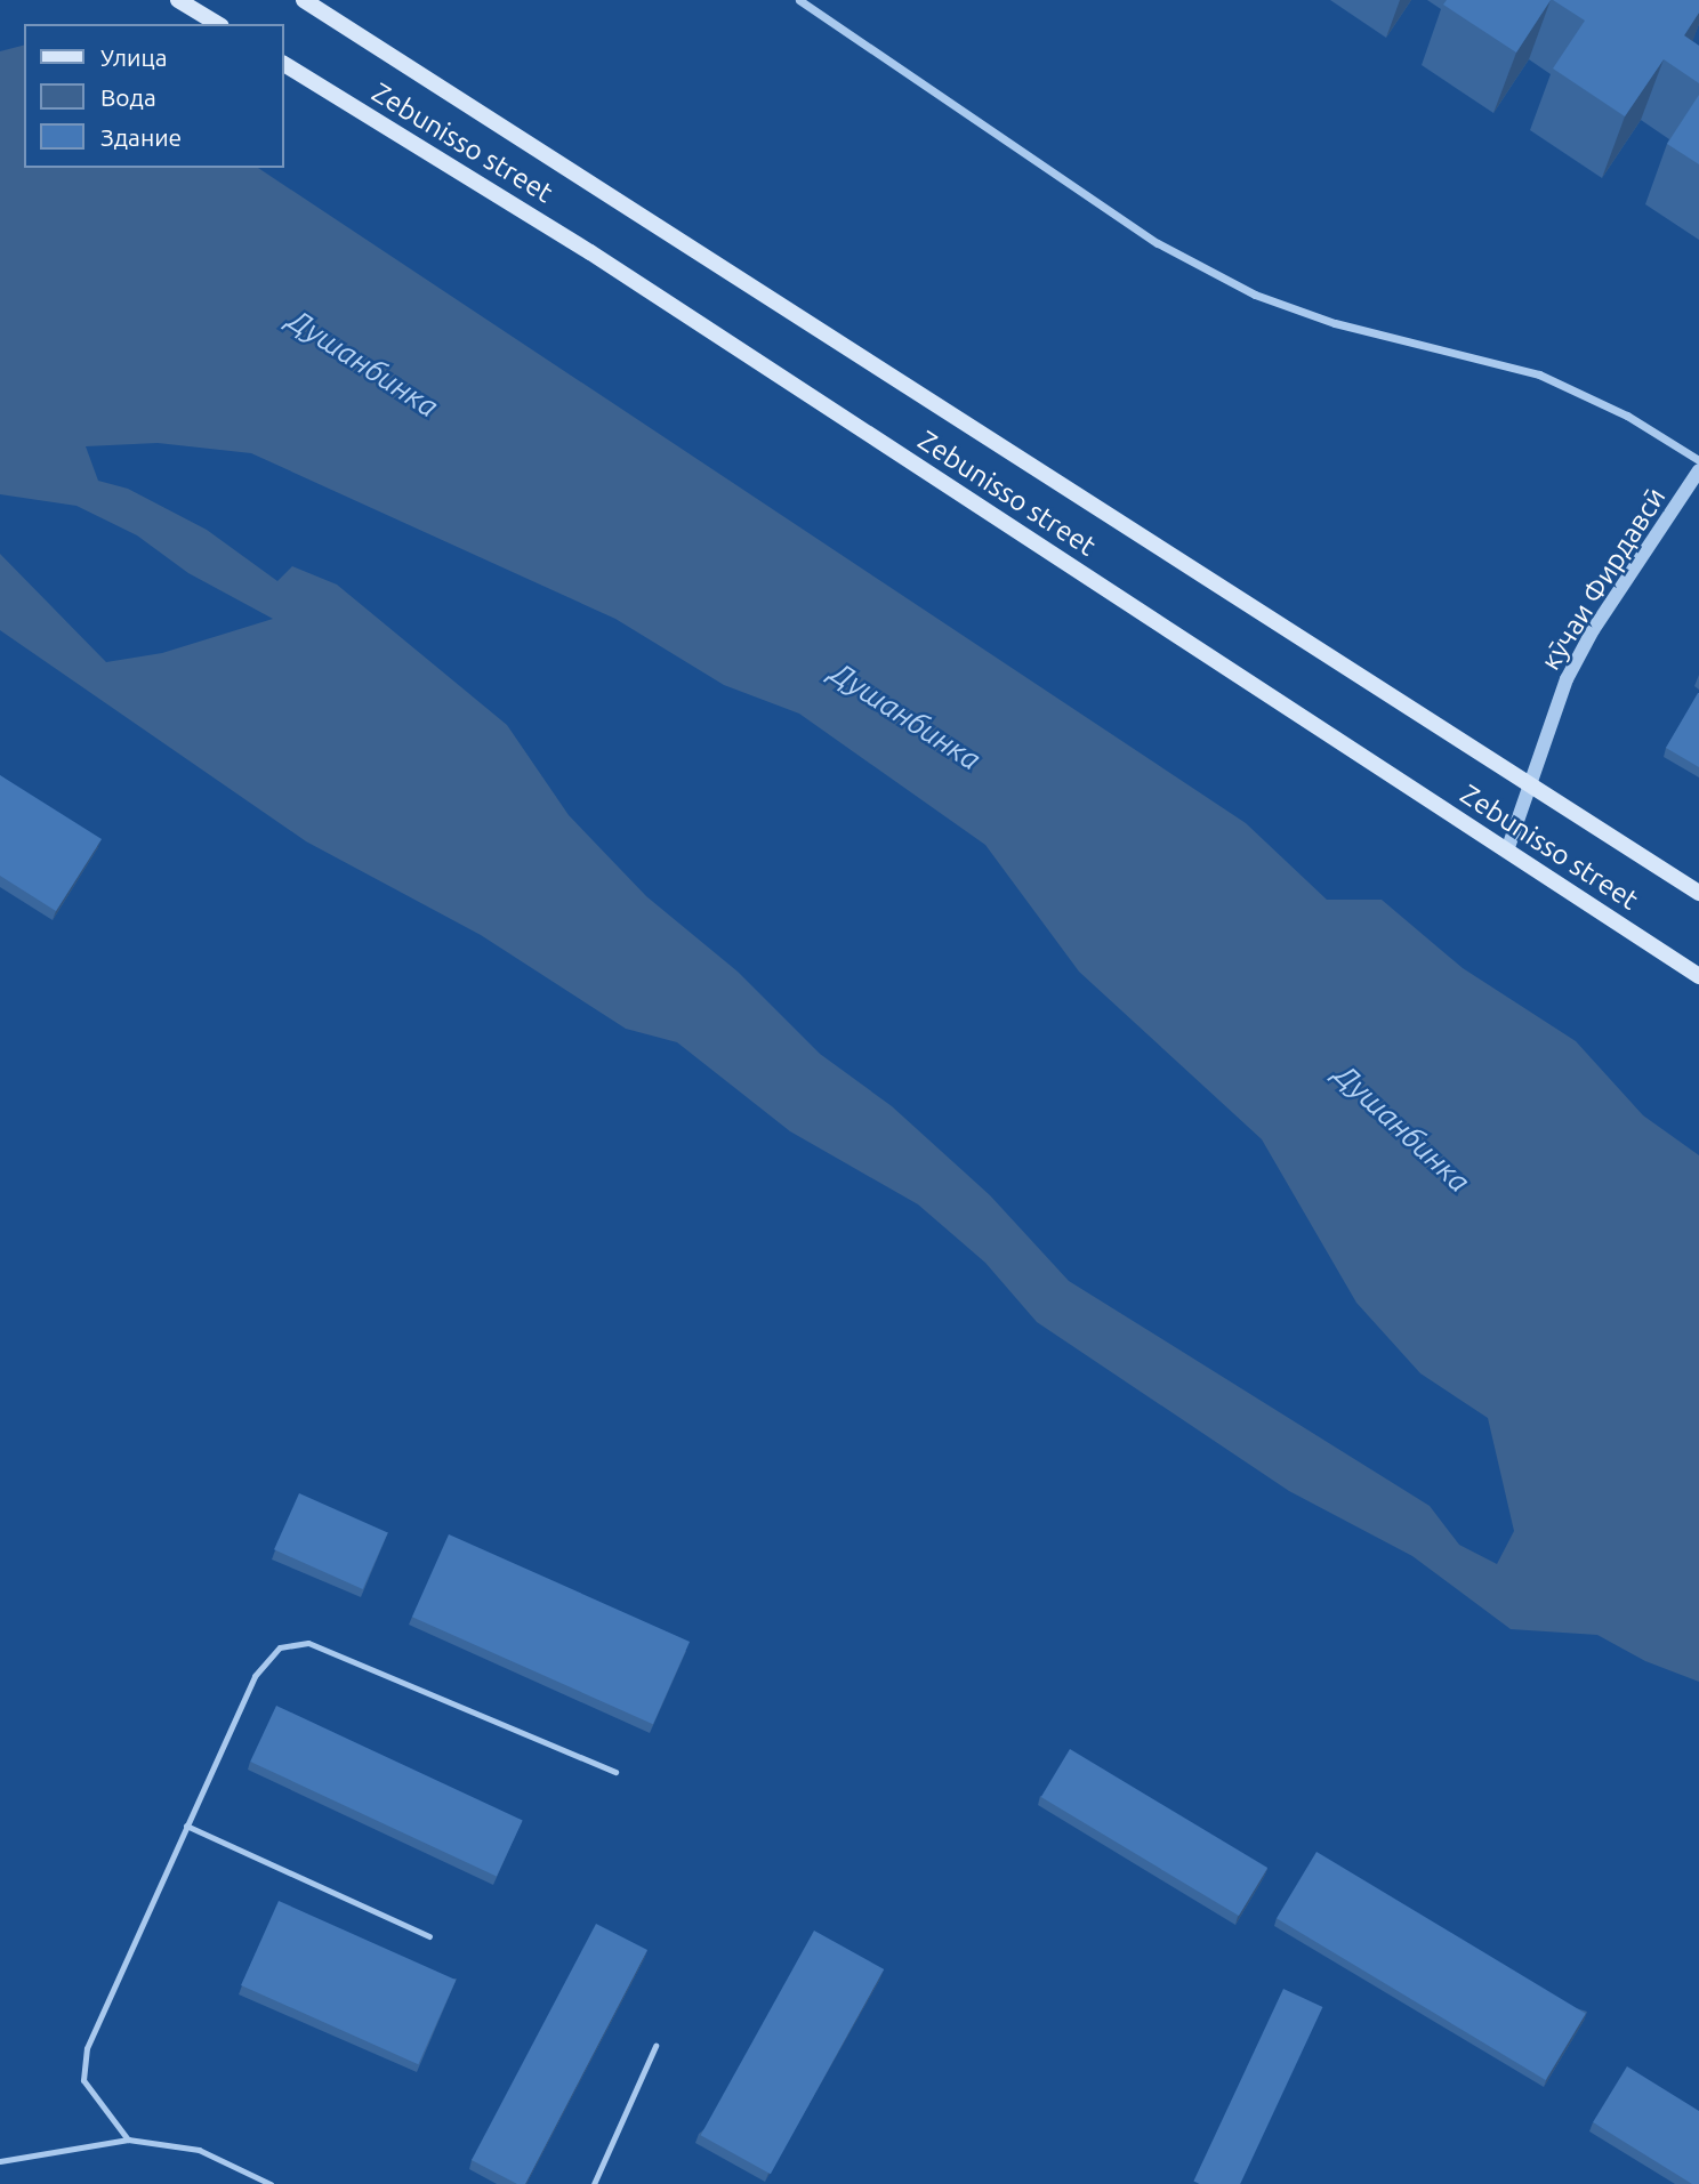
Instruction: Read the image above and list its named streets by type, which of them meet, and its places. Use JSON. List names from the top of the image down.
{
  "streets": {
    "main road": ["Zebunisso street"],
    "street": ["кӯчаи Фирдавсӣ"]
  },
  "crossings": [
    ["Zebunisso street", "кӯчаи Фирдавсӣ"]
  ],
  "water": ["Душанбинка"],
  "legend": ["Улица", "Вода", "Здание"]
}
